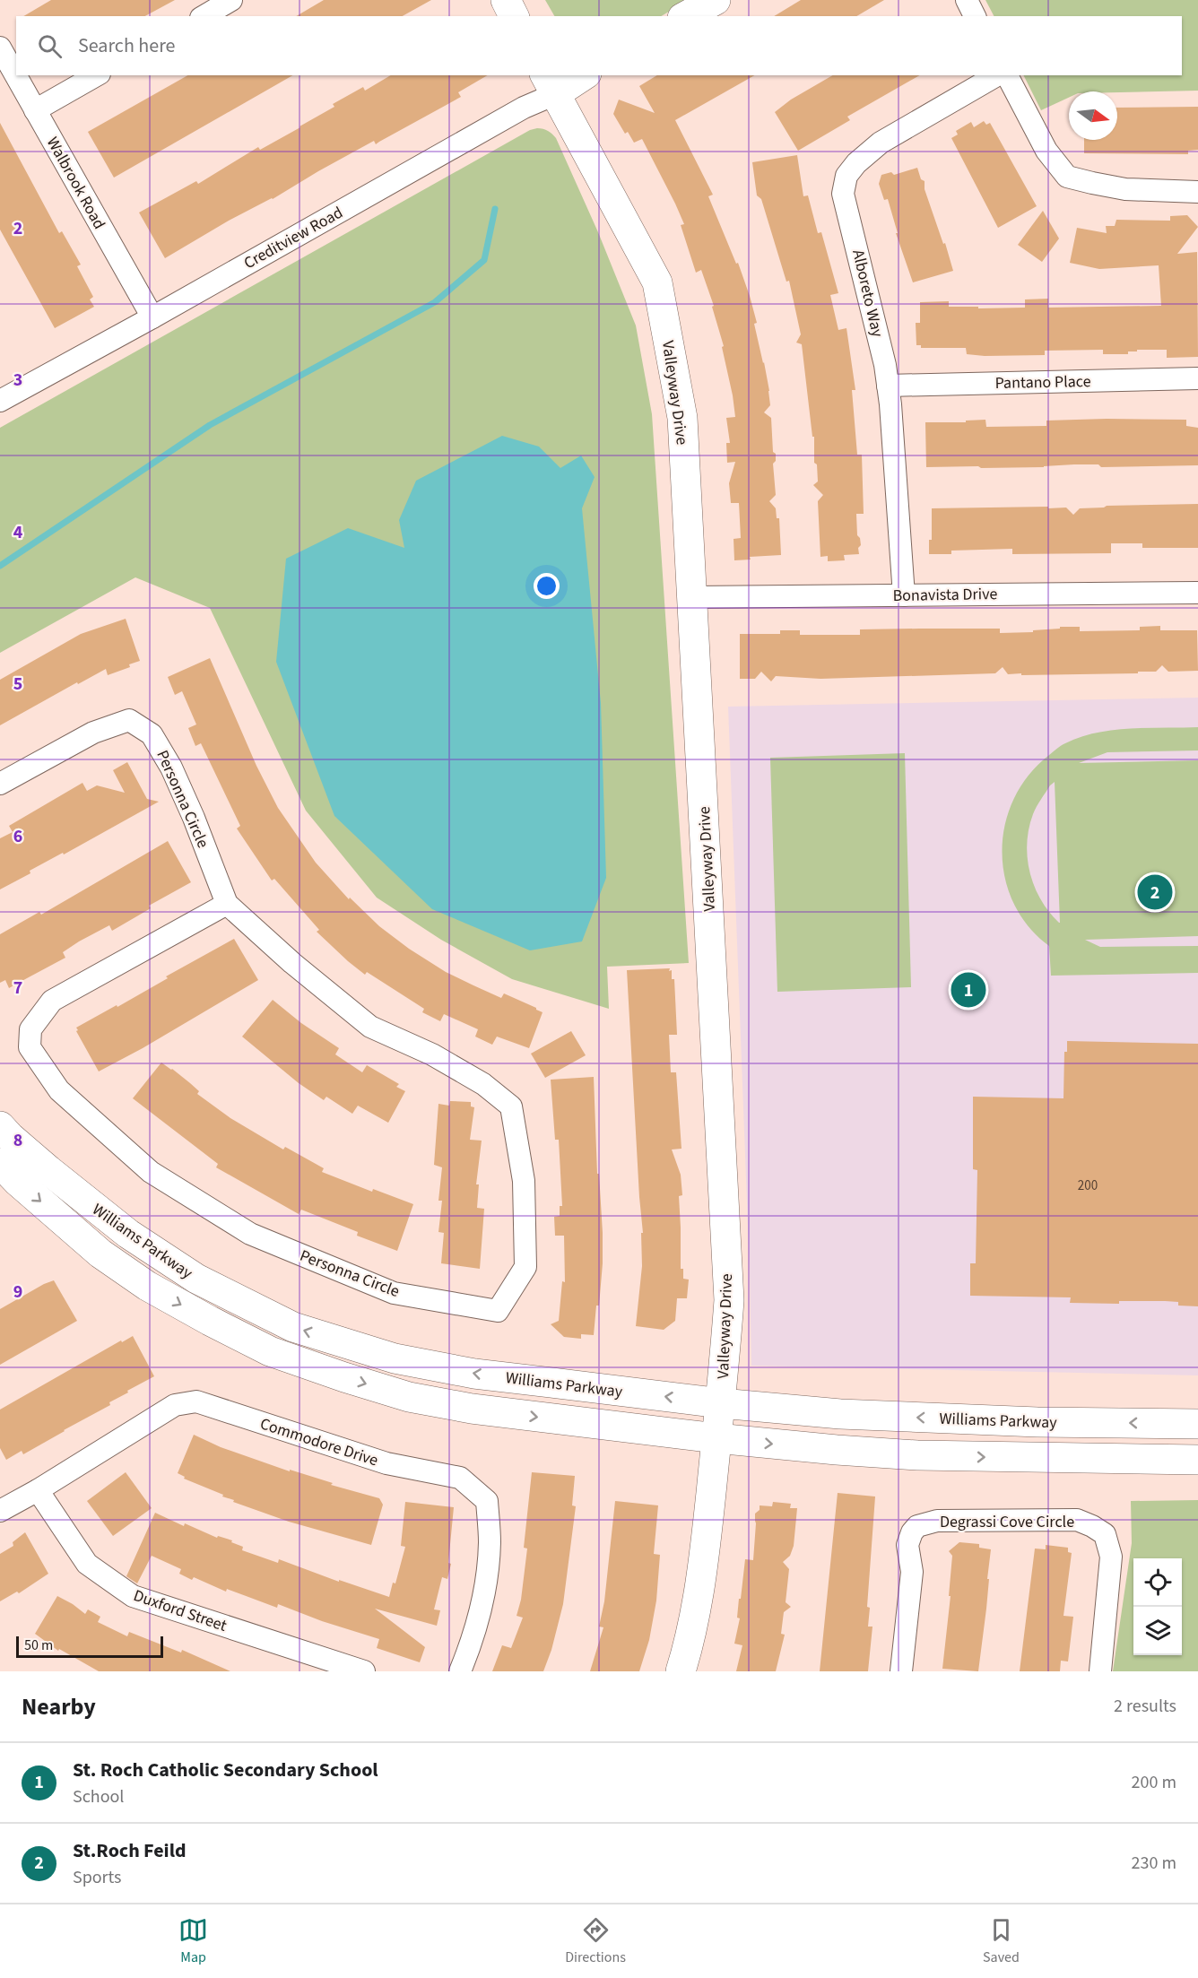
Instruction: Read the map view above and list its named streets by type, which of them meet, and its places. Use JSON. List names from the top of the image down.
{
  "streets": {
    "main road": ["Creditview Road", "Valleyway Drive", "Williams Parkway"],
    "street": [
      "Walbrook Road",
      "Alboreto Way",
      "Pantano Place",
      "Bonavista Drive",
      "Personna Circle",
      "Commodore Drive",
      "Degrassi Cove Circle",
      "Duxford Street"
    ]
  },
  "crossings": [
    ["Walbrook Road", "Creditview Road"],
    ["Creditview Road", "Valleyway Drive"],
    ["Alboreto Way", "Pantano Place"],
    ["Alboreto Way", "Bonavista Drive"],
    ["Valleyway Drive", "Bonavista Drive"],
    ["Valleyway Drive", "Williams Parkway"],
    ["Commodore Drive", "Duxford Street"]
  ],
  "house_numbers": ["200"],
  "scale_bar": "50 m",
  "north": "right",
  "page": {
    "search": "Search here",
    "pins": ["2", "1"],
    "scale": "50 m",
    "heading": ["Nearby", "2 results"],
    "list": [
      {
        "mark": "1",
        "name": "St. Roch Catholic Secondary School",
        "note": "School",
        "value": "200 m"
      },
      {
        "mark": "2",
        "name": "St.Roch Feild",
        "note": "Sports",
        "value": "230 m"
      }
    ],
    "nav": ["Map", "Directions", "Saved"]
  },
  "grid": {
    "rows": [
      "2",
      "3",
      "4",
      "5",
      "6",
      "7",
      "8",
      "9"
    ]
  }
}
